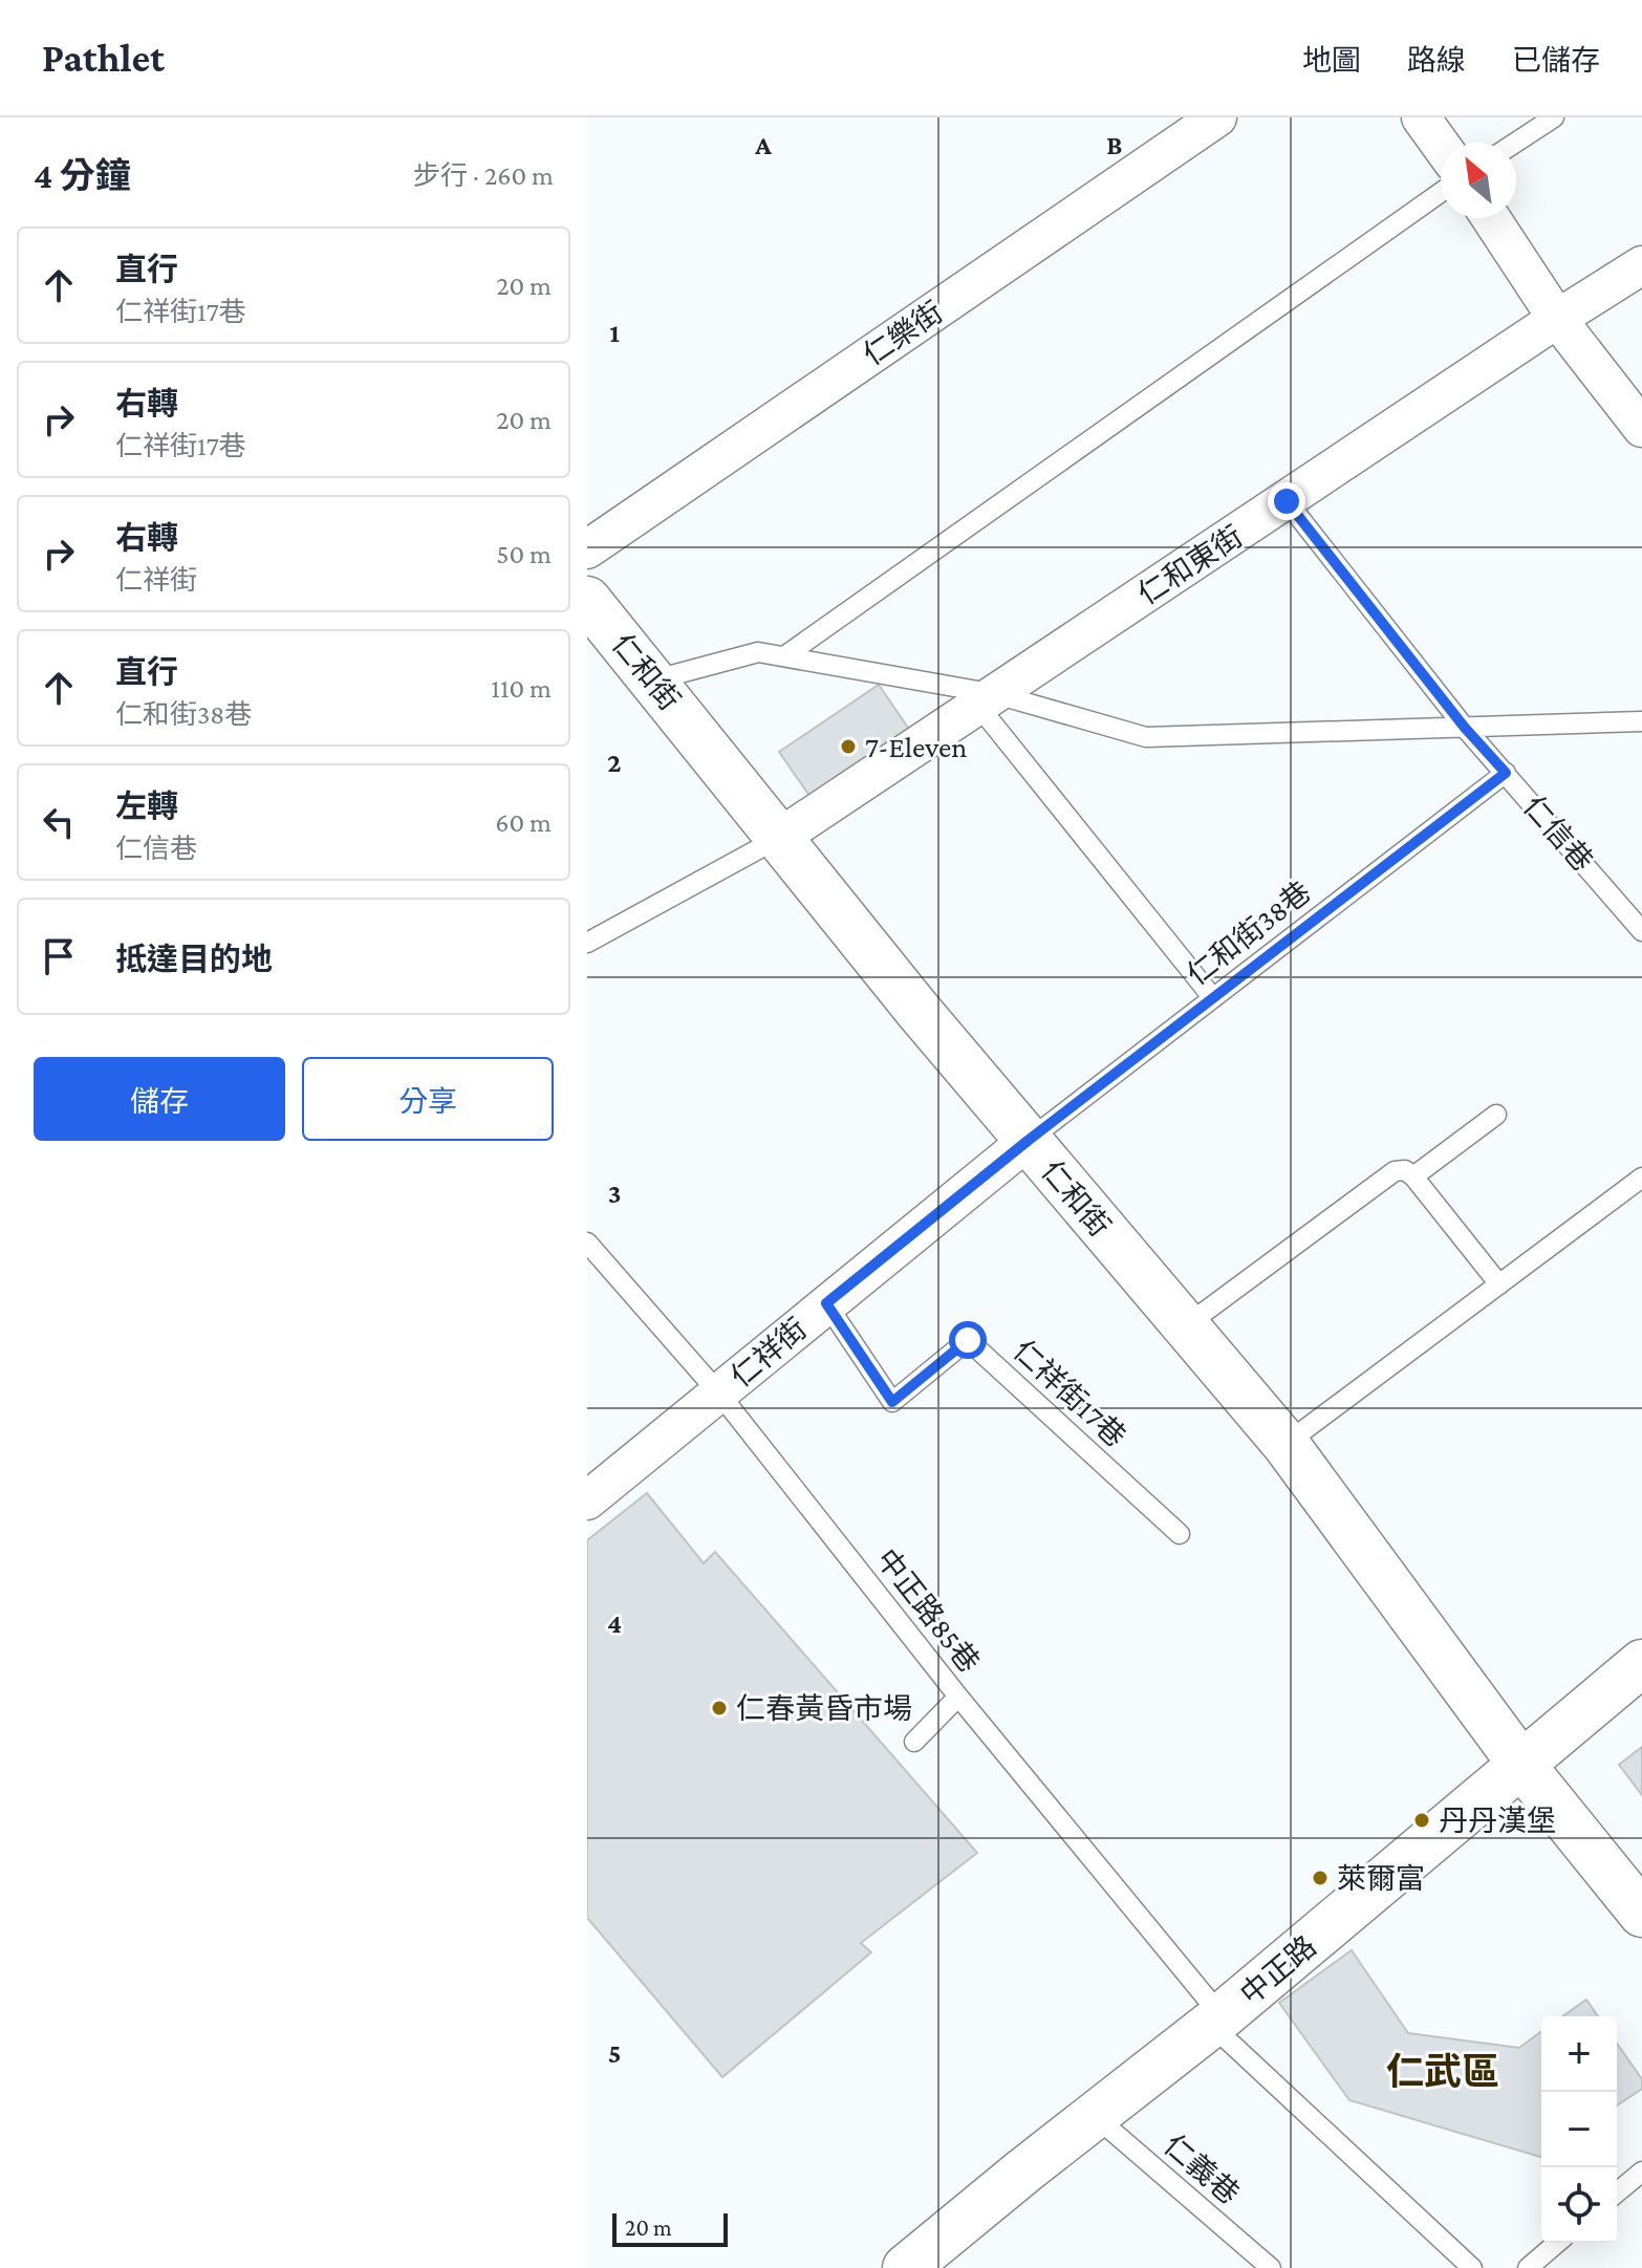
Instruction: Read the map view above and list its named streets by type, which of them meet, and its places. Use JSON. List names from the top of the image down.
{
  "streets": {
    "street": [
      "仁樂街",
      "仁和東街",
      "仁和街",
      "仁祥街",
      "中正路"
    ],
    "lane": [
      "仁信巷",
      "仁和街38巷",
      "仁祥街17巷",
      "中正路85巷",
      "仁義巷"
    ]
  },
  "crossings": [
    ["仁和東街", "仁和街"],
    ["仁和東街", "仁信巷"],
    ["仁和街", "仁和街38巷"],
    ["仁和街", "仁祥街"],
    ["仁和街", "中正路"],
    ["仁信巷", "仁和街38巷"],
    ["仁和街38巷", "仁祥街"],
    ["仁祥街", "仁祥街17巷"],
    ["仁祥街", "中正路85巷"],
    ["中正路85巷", "中正路"],
    ["中正路", "仁義巷"]
  ],
  "districts": ["仁武區"],
  "places": [
    "7-Eleven",
    "仁春黃昏市場",
    "丹丹漢堡",
    "萊爾富"
  ],
  "scale_bar": "20 m",
  "north": "top left",
  "page": {
    "header": "Pathlet",
    "nav": ["地圖", "路線", "已儲存"],
    "heading": ["4 分鐘", "步行 · 260 m"],
    "list": [
      ["直行", "仁祥街17巷", "20 m"],
      ["右轉", "仁祥街17巷", "20 m"],
      ["右轉", "仁祥街", "50 m"],
      ["直行", "仁和街38巷", "110 m"],
      ["左轉", "仁信巷", "60 m"],
      "抵達目的地"
    ],
    "buttons": ["儲存", "分享"],
    "map_buttons": ["+", "−"],
    "scale": "20 m"
  },
  "grid": {
    "columns": ["A", "B"],
    "rows": [
      "1",
      "2",
      "3",
      "4",
      "5"
    ]
  }
}
